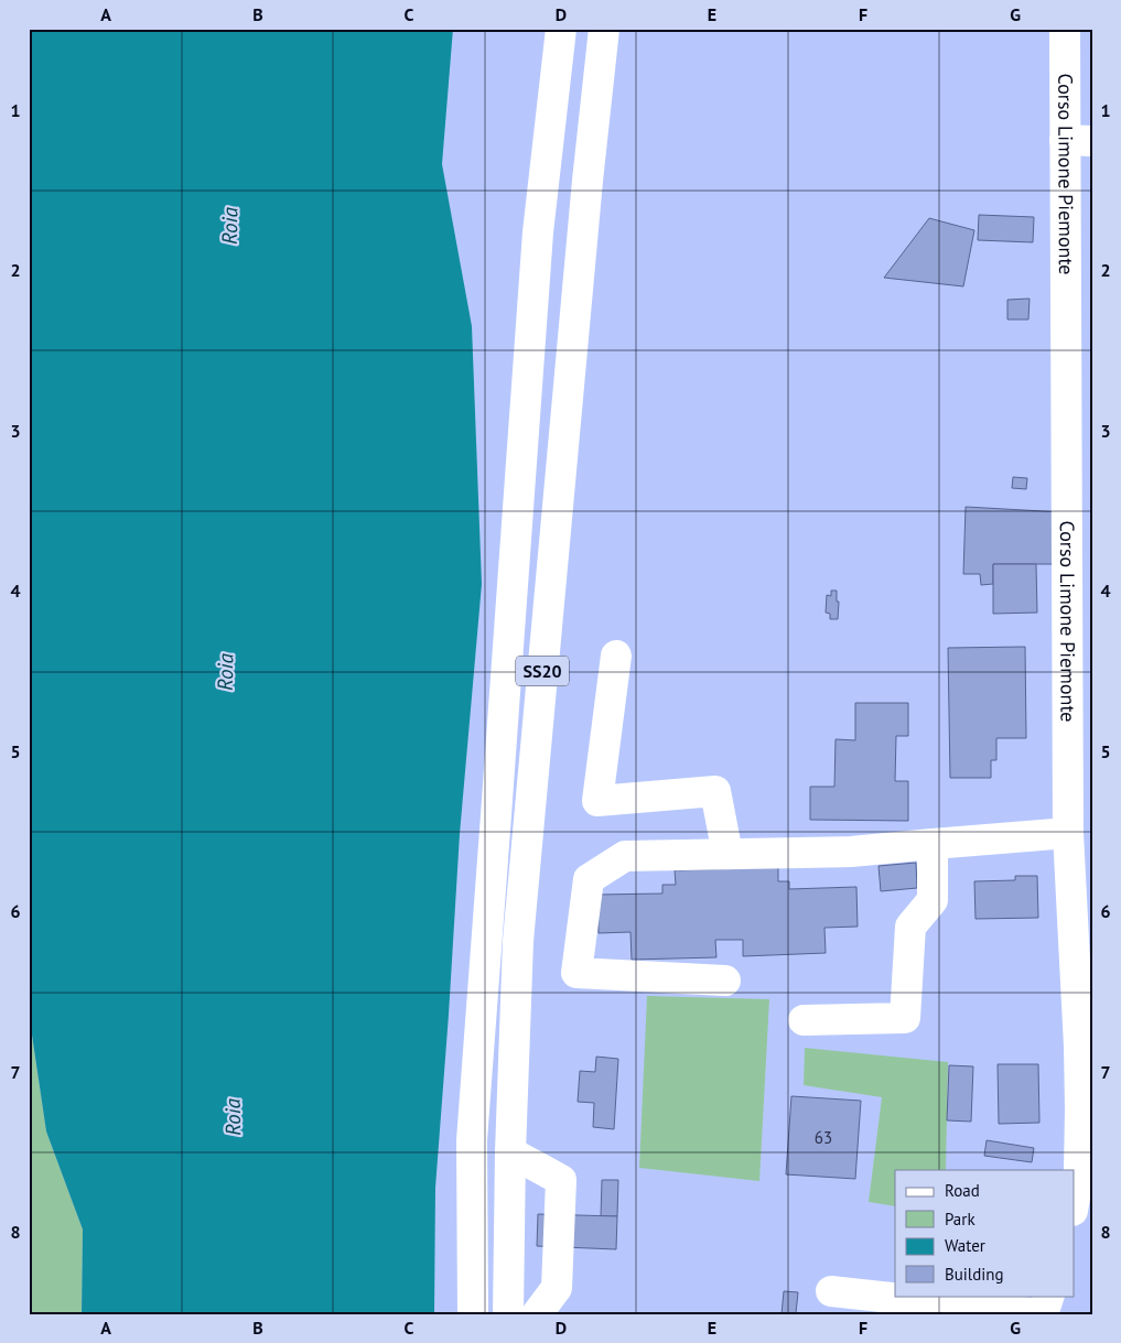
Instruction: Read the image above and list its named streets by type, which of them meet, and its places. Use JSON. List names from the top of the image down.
{
  "streets": {
    "main road": ["Corso Limone Piemonte", "SS20"]
  },
  "water": ["Roia"],
  "house_numbers": ["63"],
  "legend": [
    "Road",
    "Park",
    "Water",
    "Building"
  ],
  "grid": {
    "columns": [
      "A",
      "B",
      "C",
      "D",
      "E",
      "F",
      "G"
    ],
    "rows": [
      "1",
      "2",
      "3",
      "4",
      "5",
      "6",
      "7",
      "8"
    ]
  }
}
